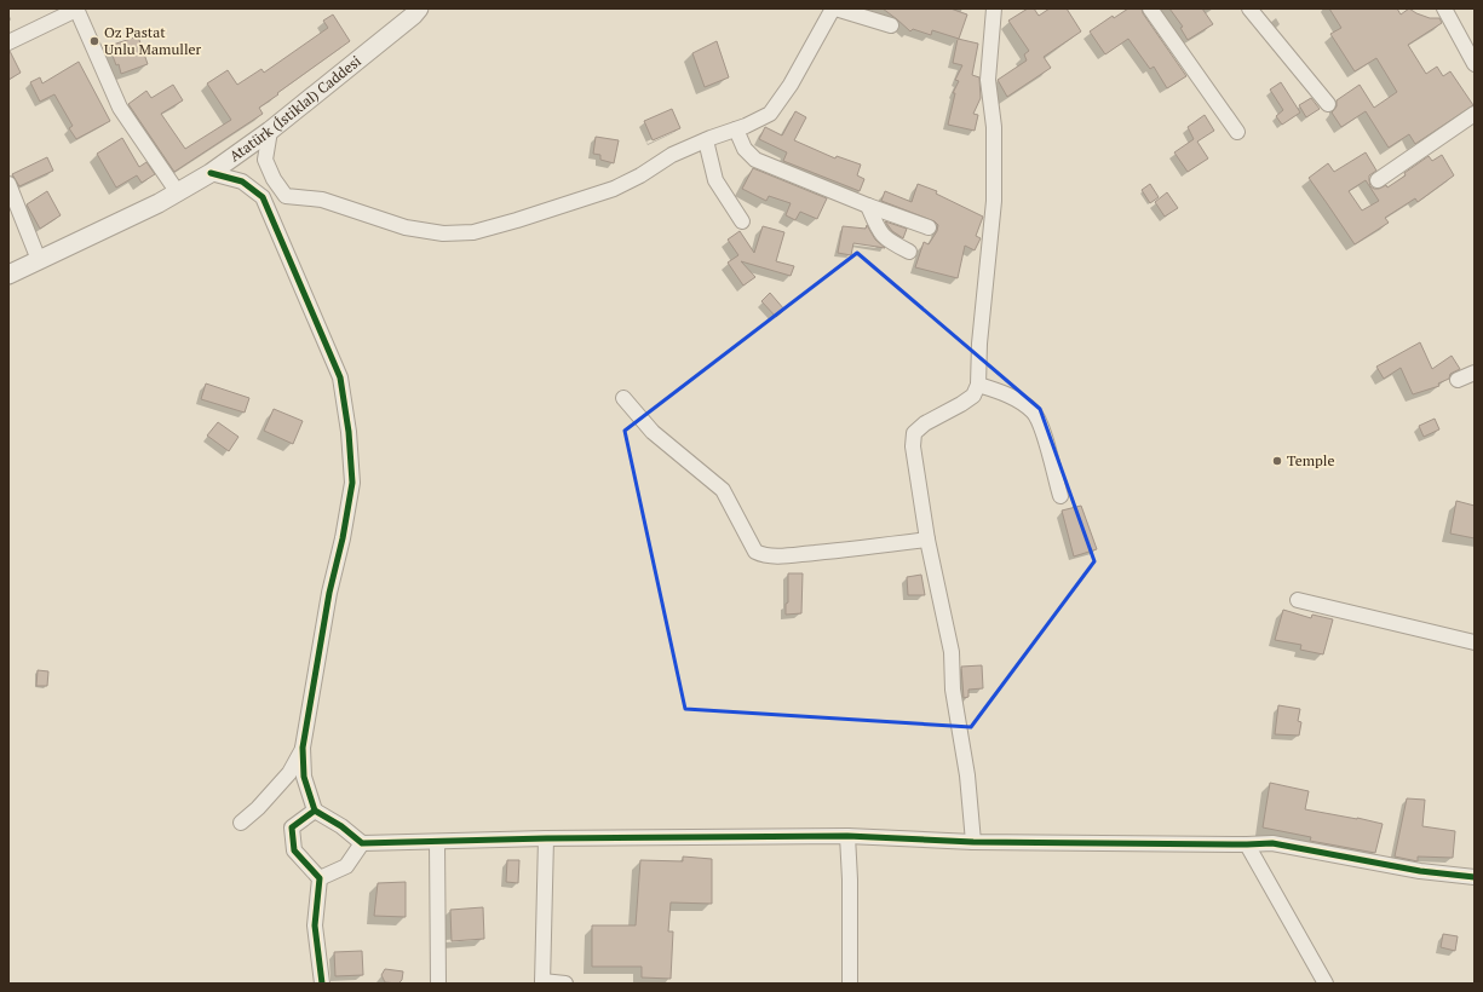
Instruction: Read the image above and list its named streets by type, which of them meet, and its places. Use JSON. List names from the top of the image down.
{
  "streets": {
    "street": ["Atatürk (İstiklal) Caddesi"]
  },
  "places": ["Oz Pastat Unlu Mamuller", "Temple"]
}
